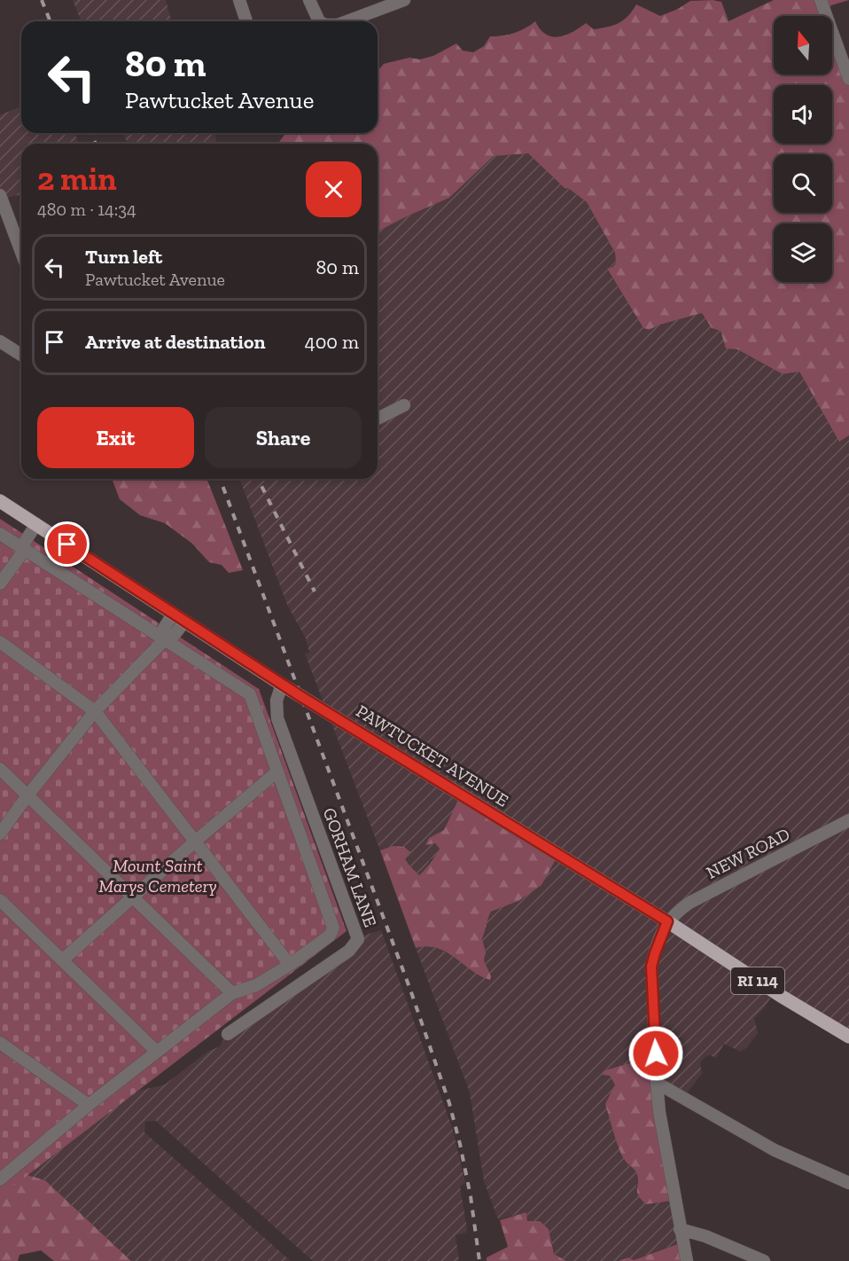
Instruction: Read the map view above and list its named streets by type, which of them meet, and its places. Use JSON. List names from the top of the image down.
{
  "streets": {
    "main road": ["PAWTUCKET AVENUE", "RI 114"],
    "street": ["NEW ROAD", "GORHAM LANE"]
  },
  "crossings": [
    ["PAWTUCKET AVENUE", "NEW ROAD"],
    ["PAWTUCKET AVENUE", "GORHAM LANE"]
  ],
  "parks": ["Mount Saint Marys Cemetery"],
  "north": "top",
  "page": {
    "turn": ["80 m", "Pawtucket Avenue"],
    "heading": ["2 min", "480 m · 14:34"],
    "list": [
      {
        "name": "Turn left",
        "note": "Pawtucket Avenue",
        "value": "80 m"
      },
      {
        "name": "Arrive at destination",
        "value": "400 m"
      }
    ],
    "buttons": ["Exit", "Share"]
  }
}
